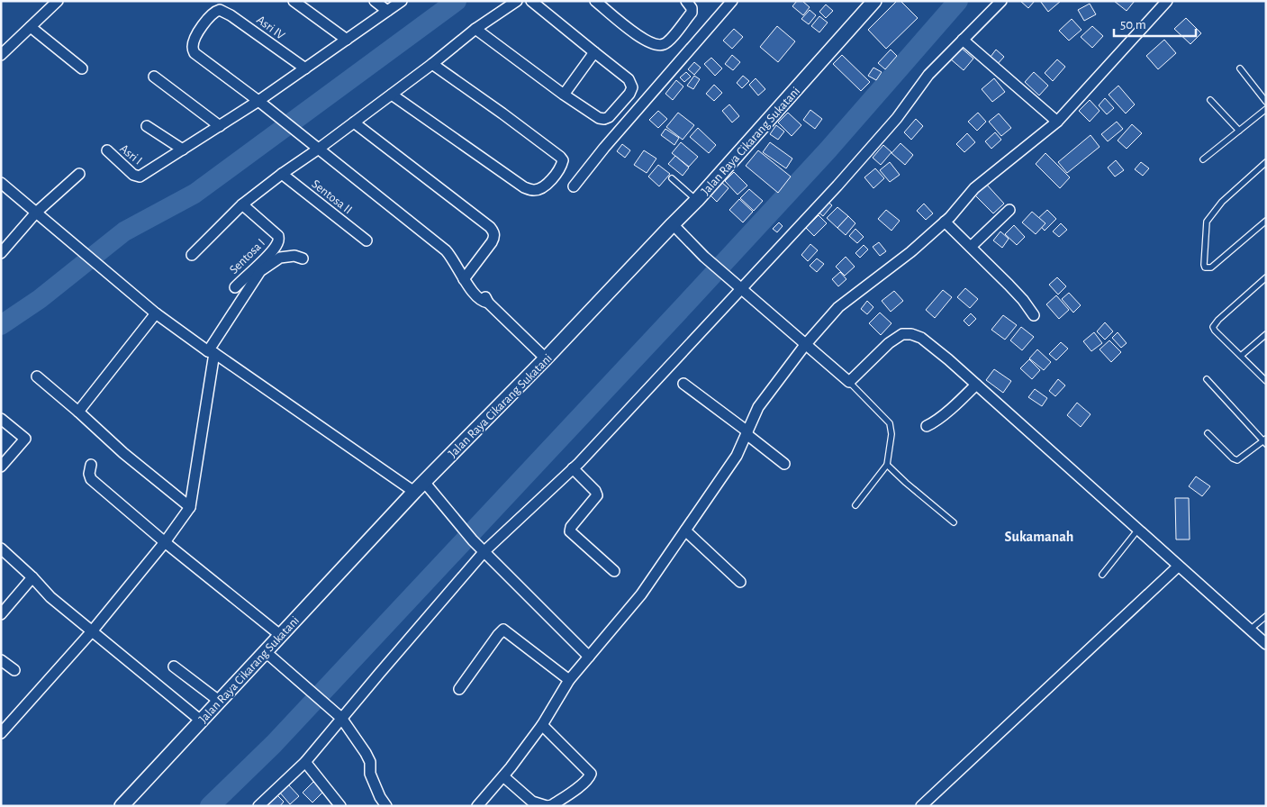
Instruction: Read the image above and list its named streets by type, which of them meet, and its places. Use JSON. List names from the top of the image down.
{
  "streets": {
    "main road": ["Jalan Raya Cikarang Sukatani"],
    "street": [
      "Asri IV",
      "Asri I",
      "Sentosa II",
      "Sentosa I"
    ]
  },
  "districts": ["Sukamanah"],
  "scale_bar": "50 m"
}
